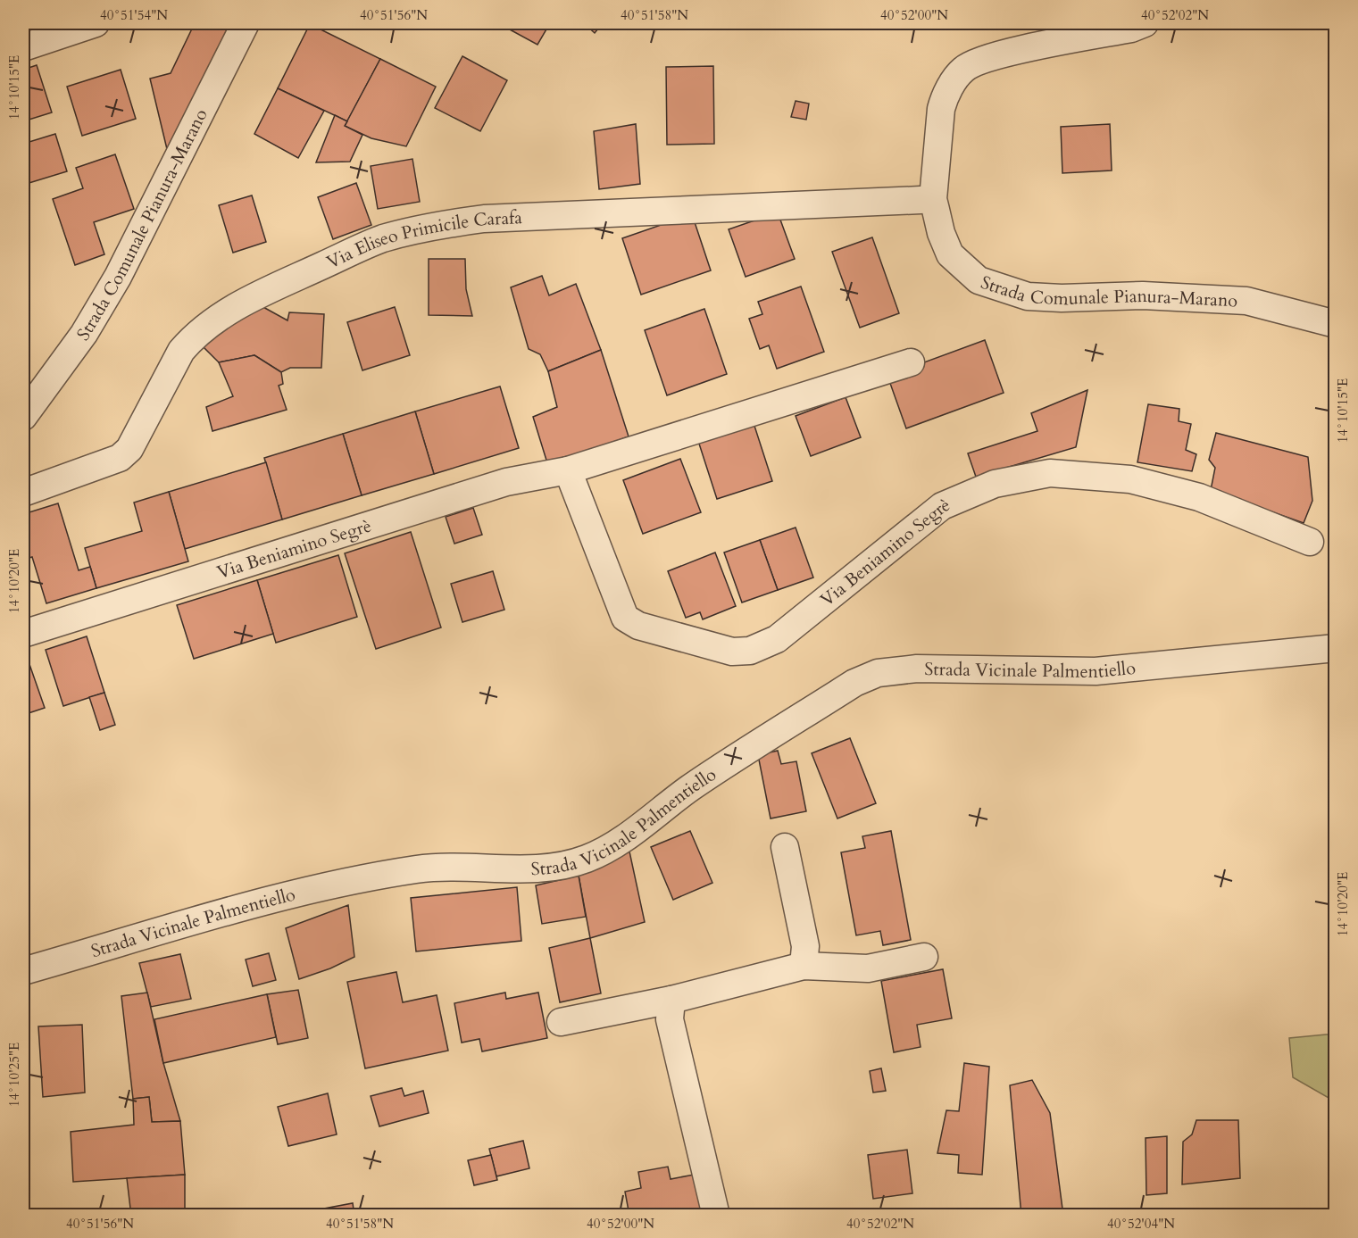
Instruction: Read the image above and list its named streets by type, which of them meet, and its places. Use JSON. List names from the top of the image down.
{
  "streets": {
    "street": [
      "Strada Comunale Pianura-Marano",
      "Via Eliseo Primicile Carafa",
      "Via Beniamino Segrè",
      "Strada Vicinale Palmentiello"
    ]
  },
  "coordinates": [
    "40°51'54\"N",
    "40°51'56\"N",
    "40°51'58\"N",
    "40°52'00\"N",
    "40°52'02\"N",
    "14°10'15\"E",
    "14°10'20\"E",
    "14°10'25\"E",
    "40°52'04\"N"
  ]
}
